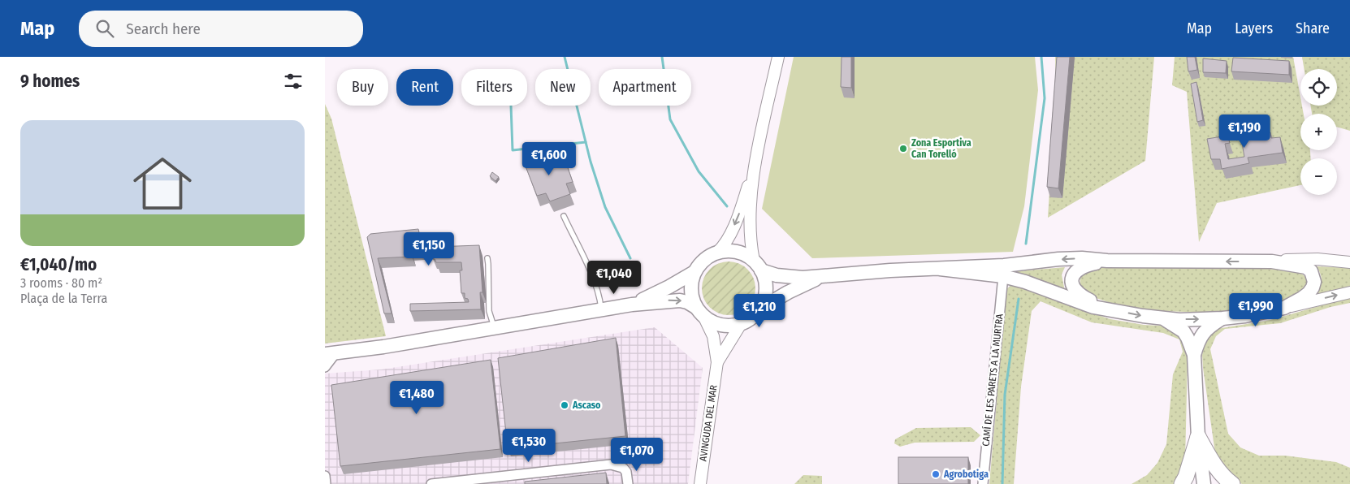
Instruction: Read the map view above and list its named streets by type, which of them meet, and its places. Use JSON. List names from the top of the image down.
{
  "streets": {
    "street": ["CAMÍ DE LES PARETS A LA MURTRA", "AVINGUDA DEL MAR"]
  },
  "places": ["Zona Esportiva Can Torelló", "Ascaso", "Agrobotiga"],
  "page": {
    "header": "Map",
    "search": "Search here",
    "nav": ["Map", "Layers", "Share"],
    "heading": "9 homes",
    "map_buttons": ["+", "−"],
    "chip": [
      "Buy",
      "Rent",
      "Filters",
      "New",
      "Apartment"
    ],
    "list": [
      {
        "name": "€1,040/mo",
        "note": "3 rooms · 80 m² · Plaça de la Terra"
      }
    ],
    "price": [
      "€1,190",
      "€1,600",
      "€1,150",
      "€1,040",
      "€1,990",
      "€1,210",
      "€1,480",
      "€1,530",
      "€1,070"
    ]
  }
}
